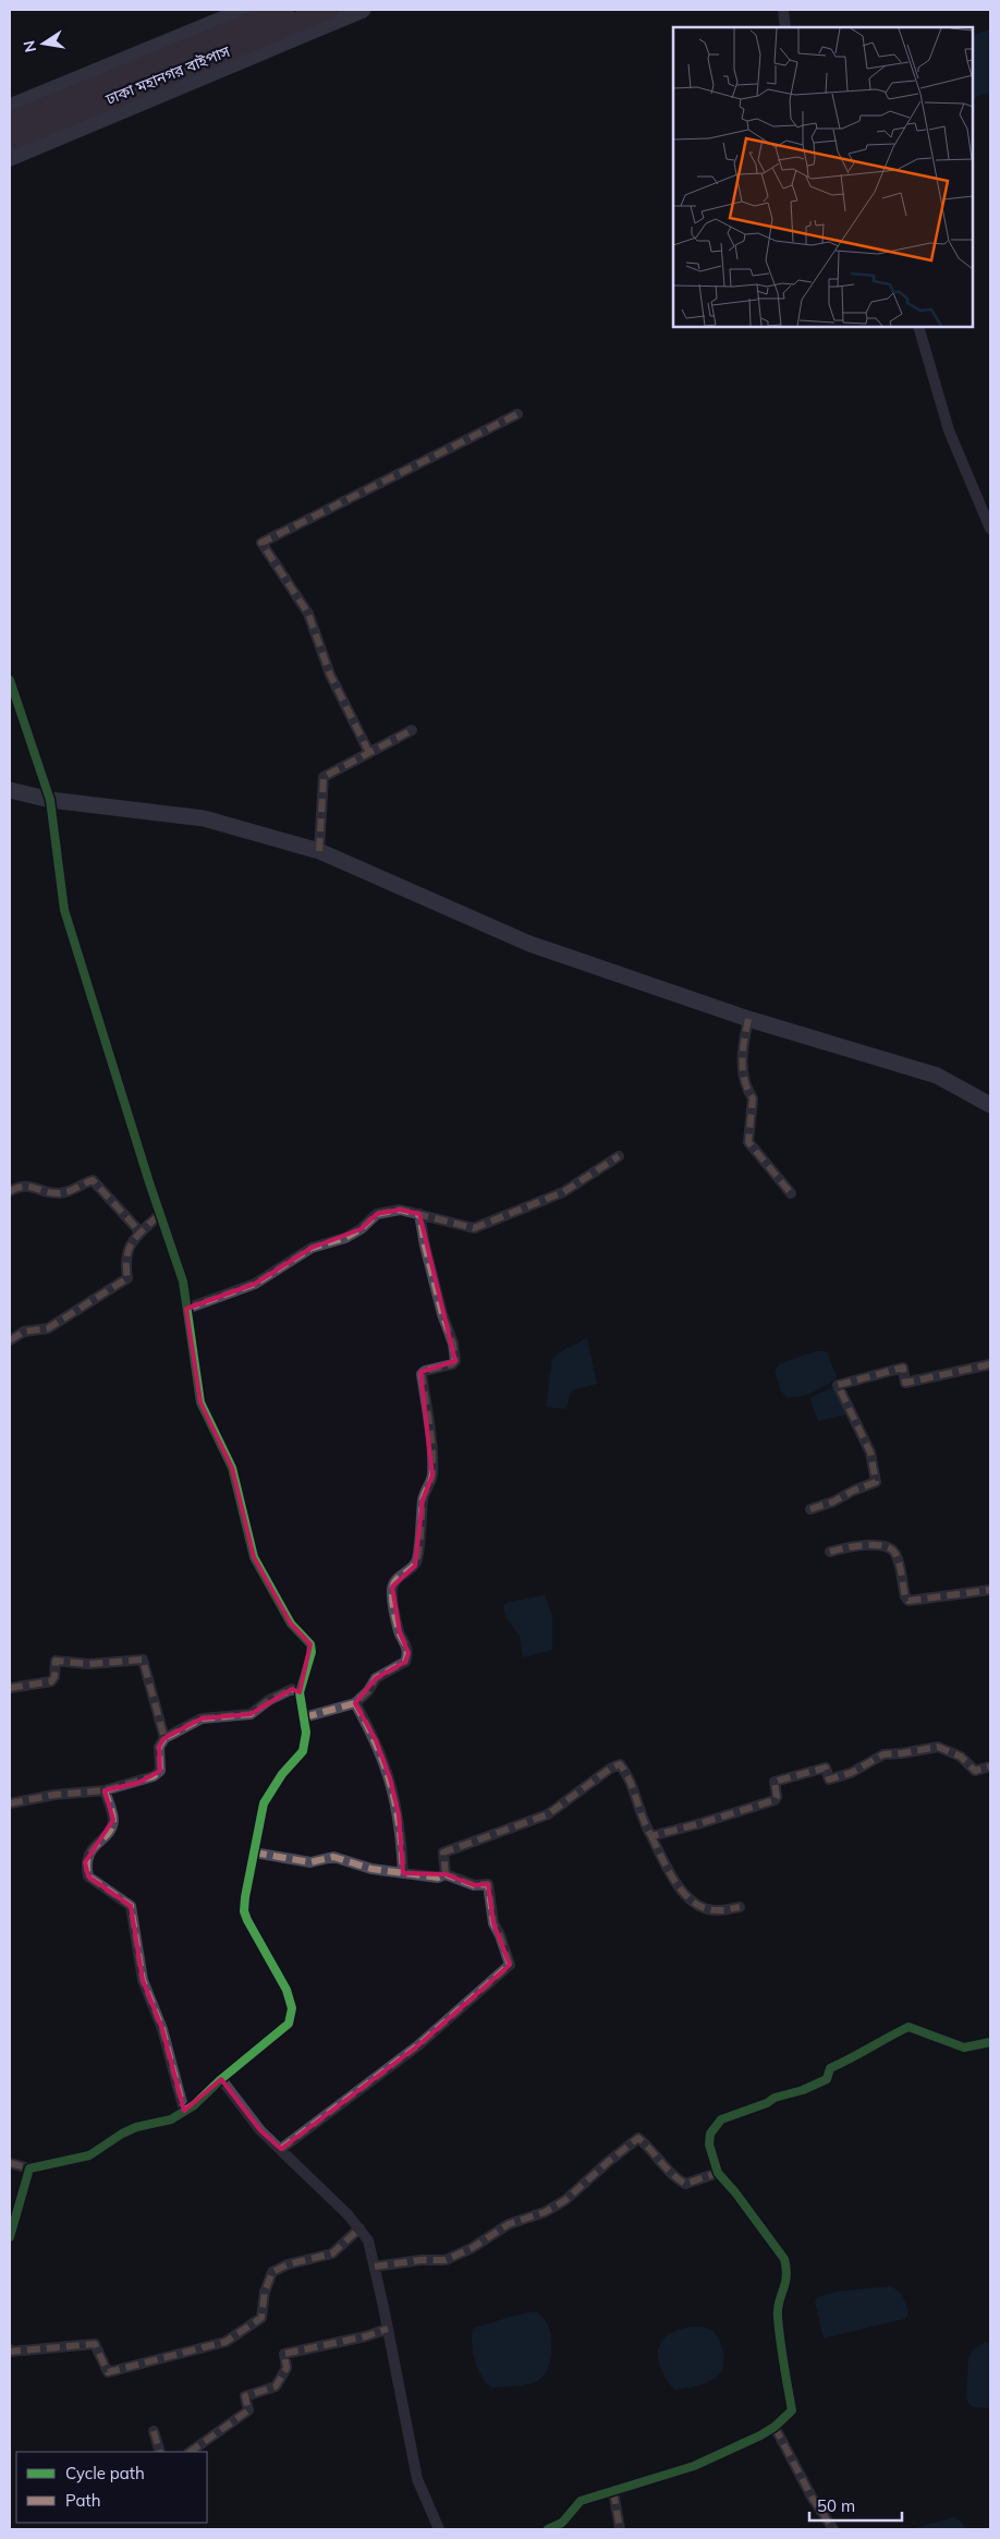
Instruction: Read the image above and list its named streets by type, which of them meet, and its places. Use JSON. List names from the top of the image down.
{
  "streets": {
    "highway": ["ঢাকা মহানগর বাইপাস"]
  },
  "legend": ["Cycle path", "Path"],
  "scale_bar": "50 m",
  "north": "left"
}
